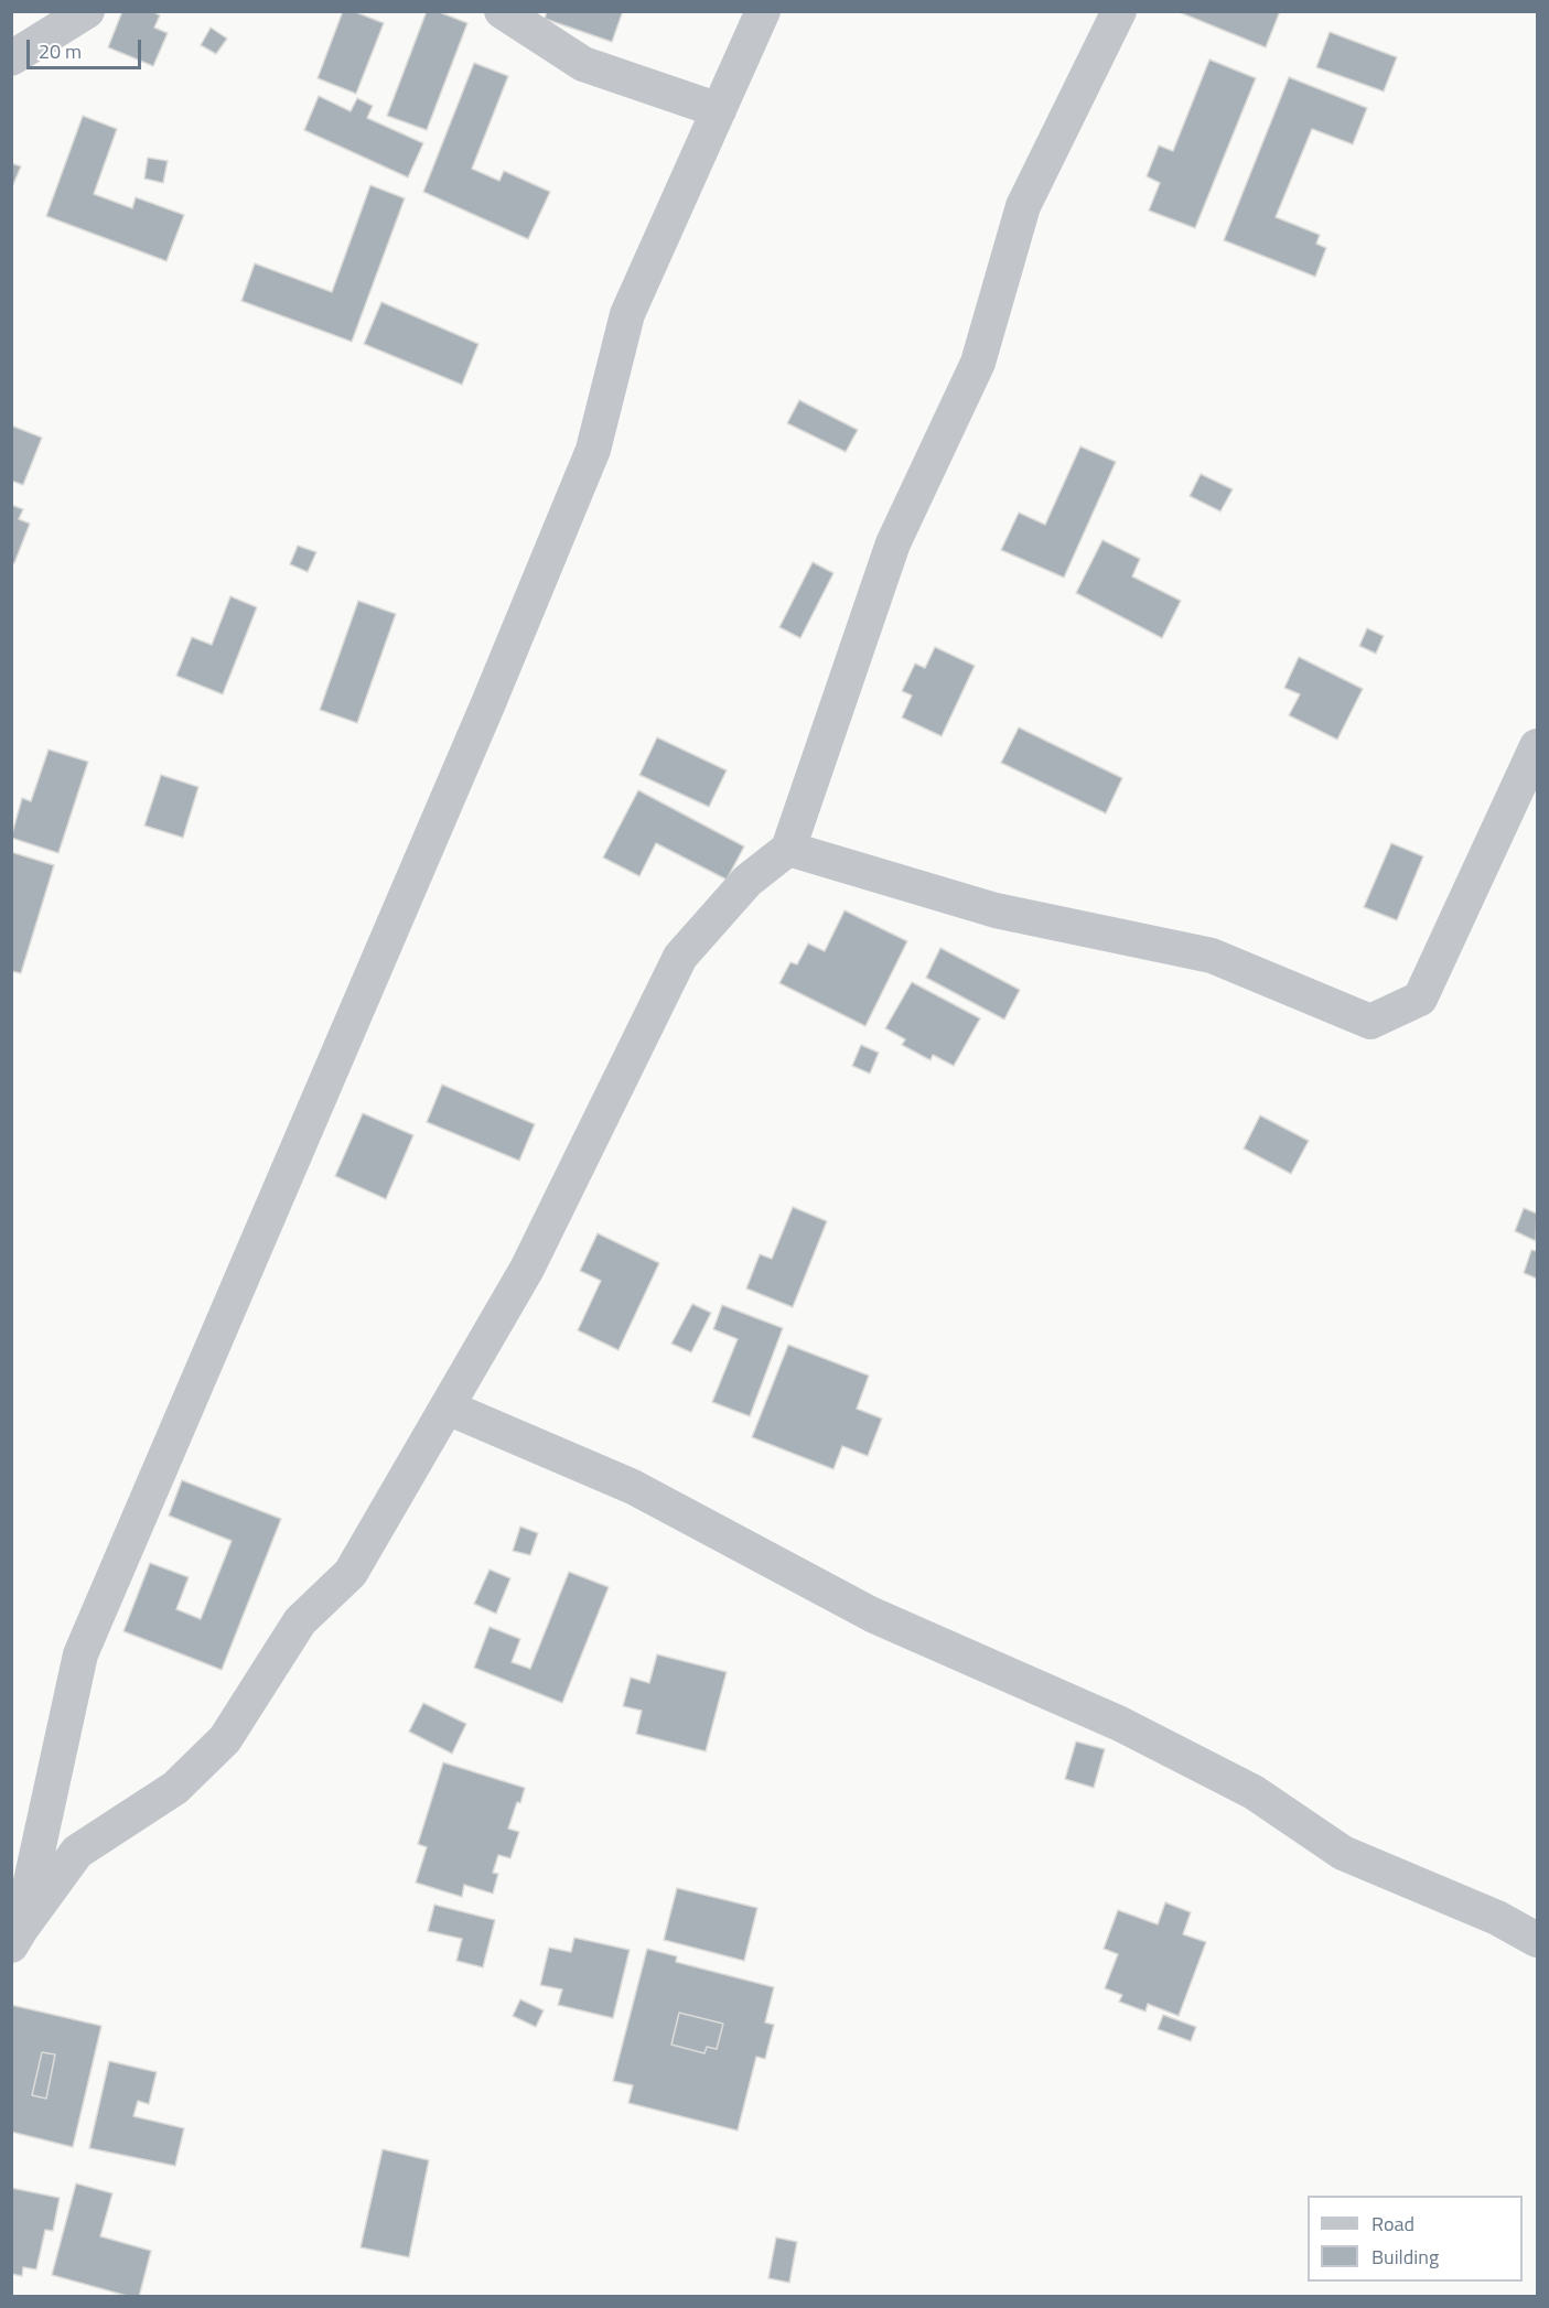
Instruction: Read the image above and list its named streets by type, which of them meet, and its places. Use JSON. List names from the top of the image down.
{
  "legend": ["Road", "Building"],
  "scale_bar": "20 m"
}
